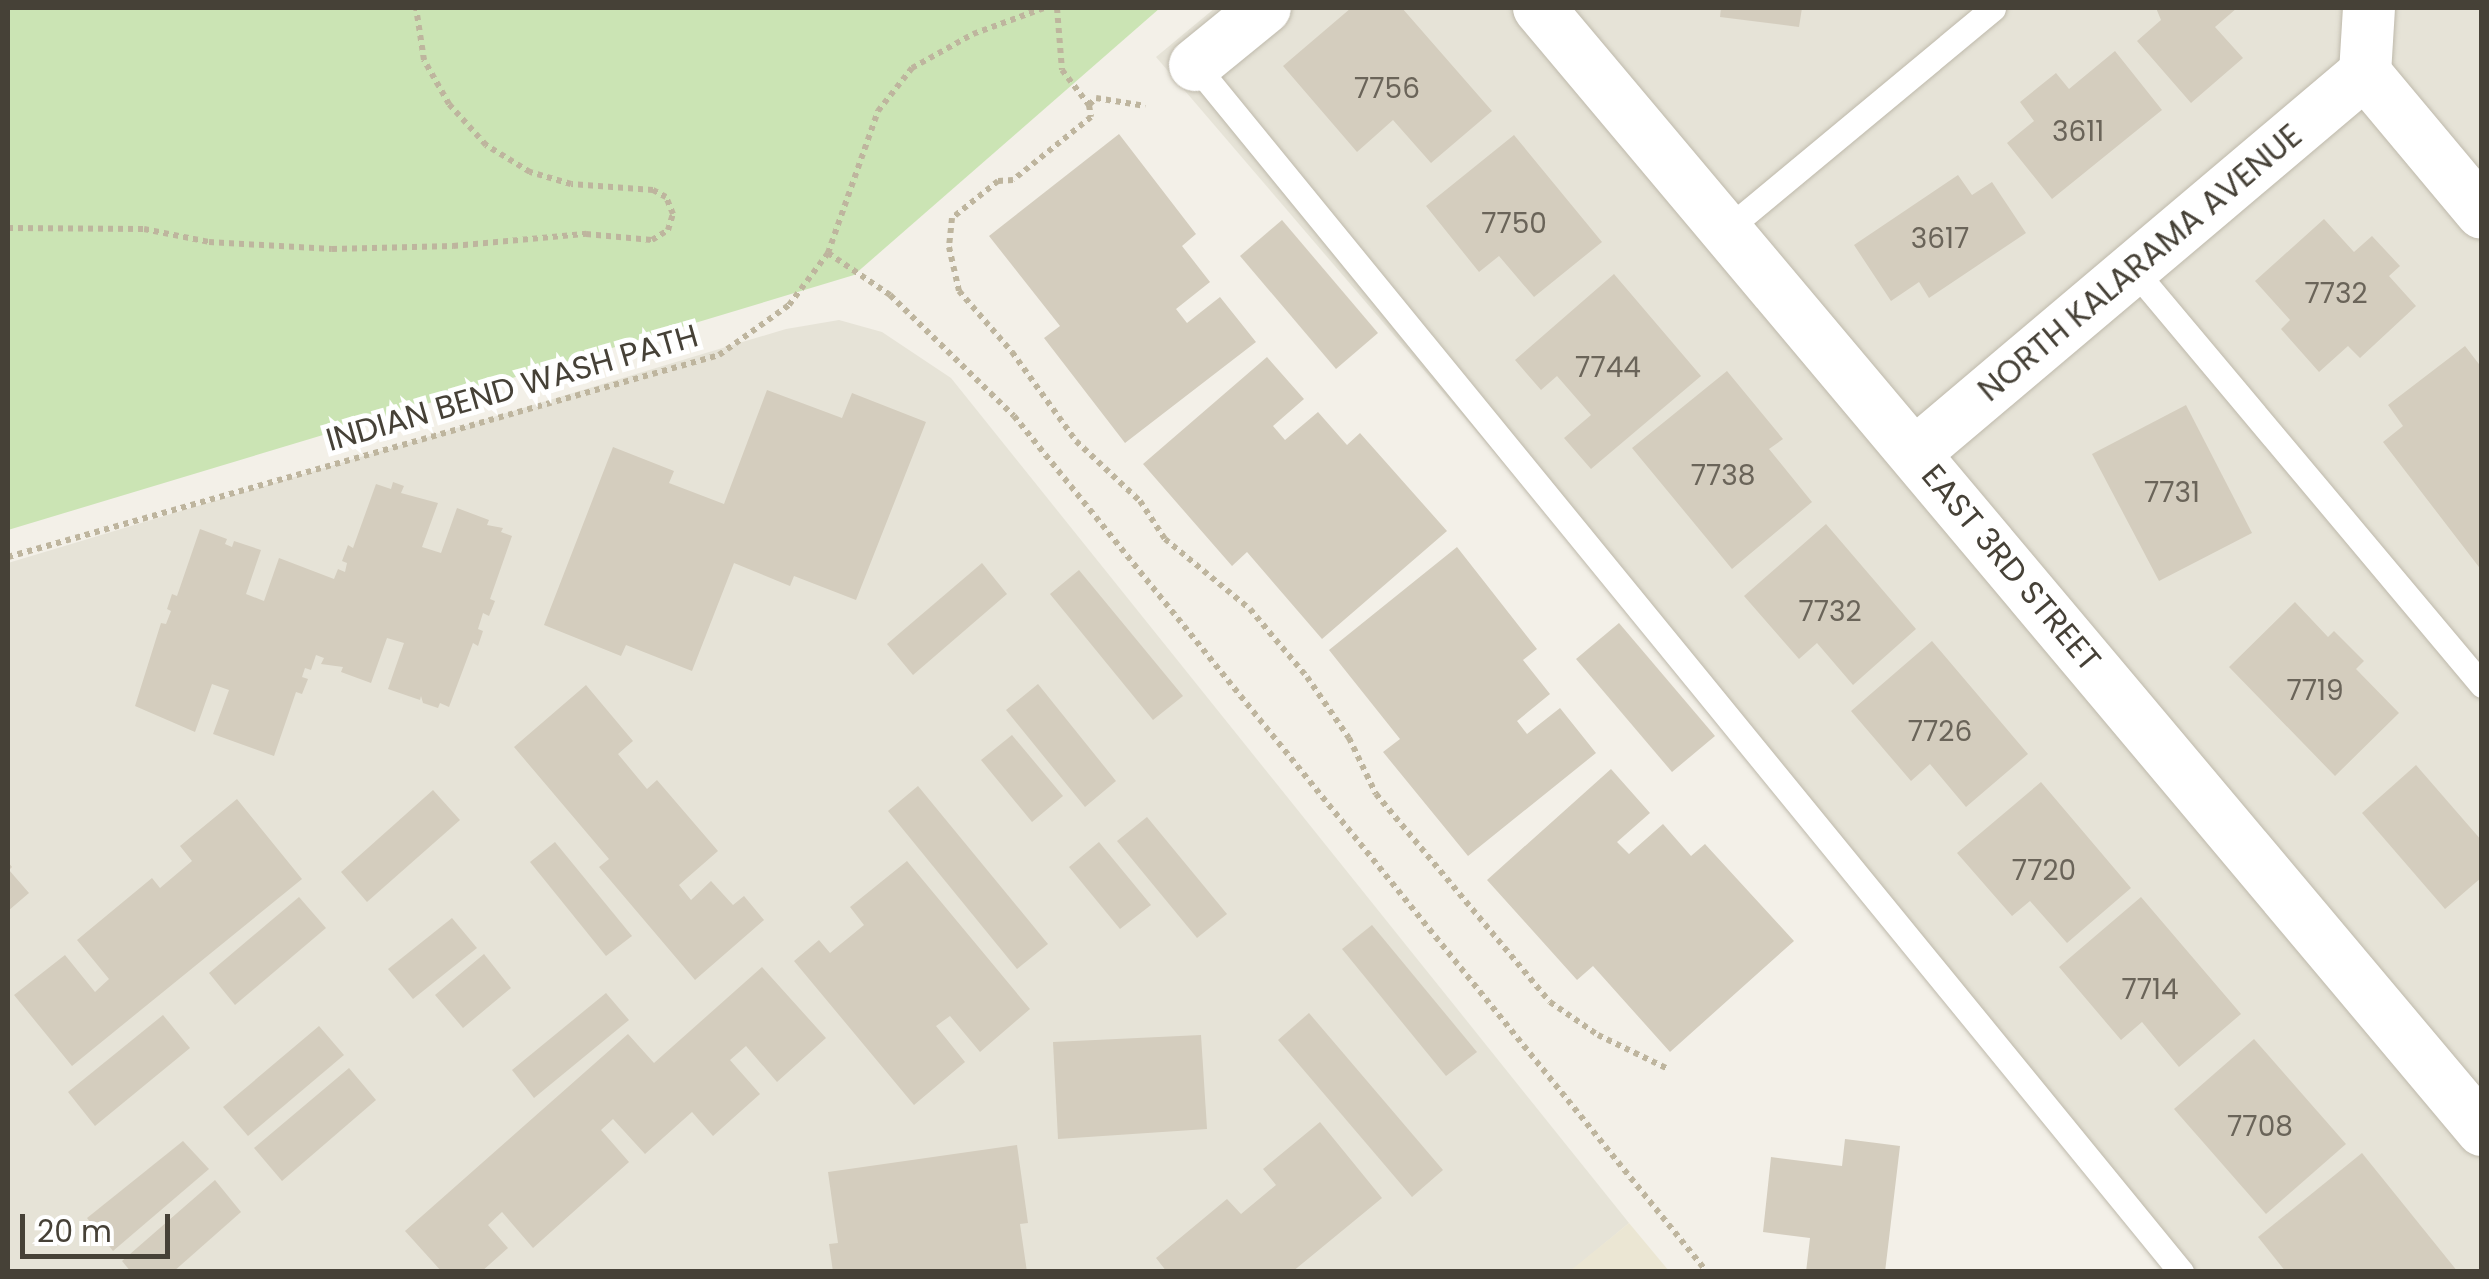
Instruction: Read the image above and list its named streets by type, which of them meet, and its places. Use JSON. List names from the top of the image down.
{
  "streets": {
    "street": ["NORTH KALARAMA AVENUE", "EAST 3RD STREET"],
    "path": ["INDIAN BEND WASH PATH"]
  },
  "crossings": [
    ["NORTH KALARAMA AVENUE", "EAST 3RD STREET"]
  ],
  "house_numbers": [
    "7756",
    "3611",
    "7750",
    "3617",
    "7732",
    "7744",
    "7738",
    "7731",
    "7732",
    "7719",
    "7726",
    "7720",
    "7714",
    "7708"
  ],
  "scale_bar": "20 m"
}
